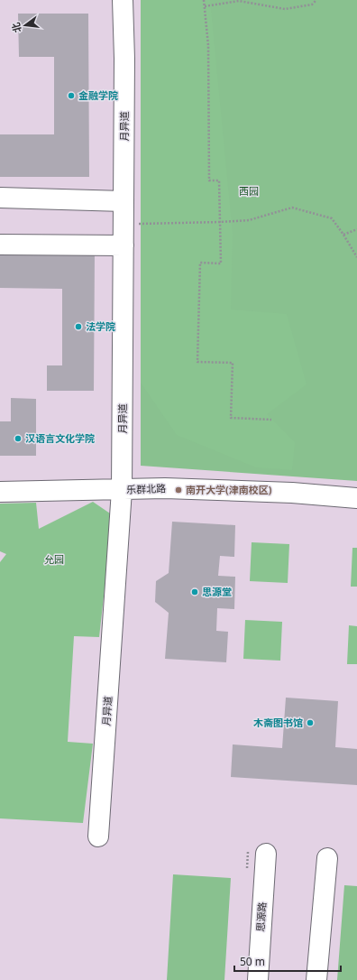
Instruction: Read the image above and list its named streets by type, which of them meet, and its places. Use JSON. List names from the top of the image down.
{
  "streets": {
    "street": ["月异道", "乐群北路", "思源路"]
  },
  "crossings": [
    ["月异道", "乐群北路"]
  ],
  "parks": ["西园", "允园"],
  "places": [
    "金融学院",
    "法学院",
    "汉语言文化学院",
    "南开大学(津南校区)",
    "思源堂",
    "木斋图书馆"
  ],
  "scale_bar": "50 m",
  "north": "left"
}
